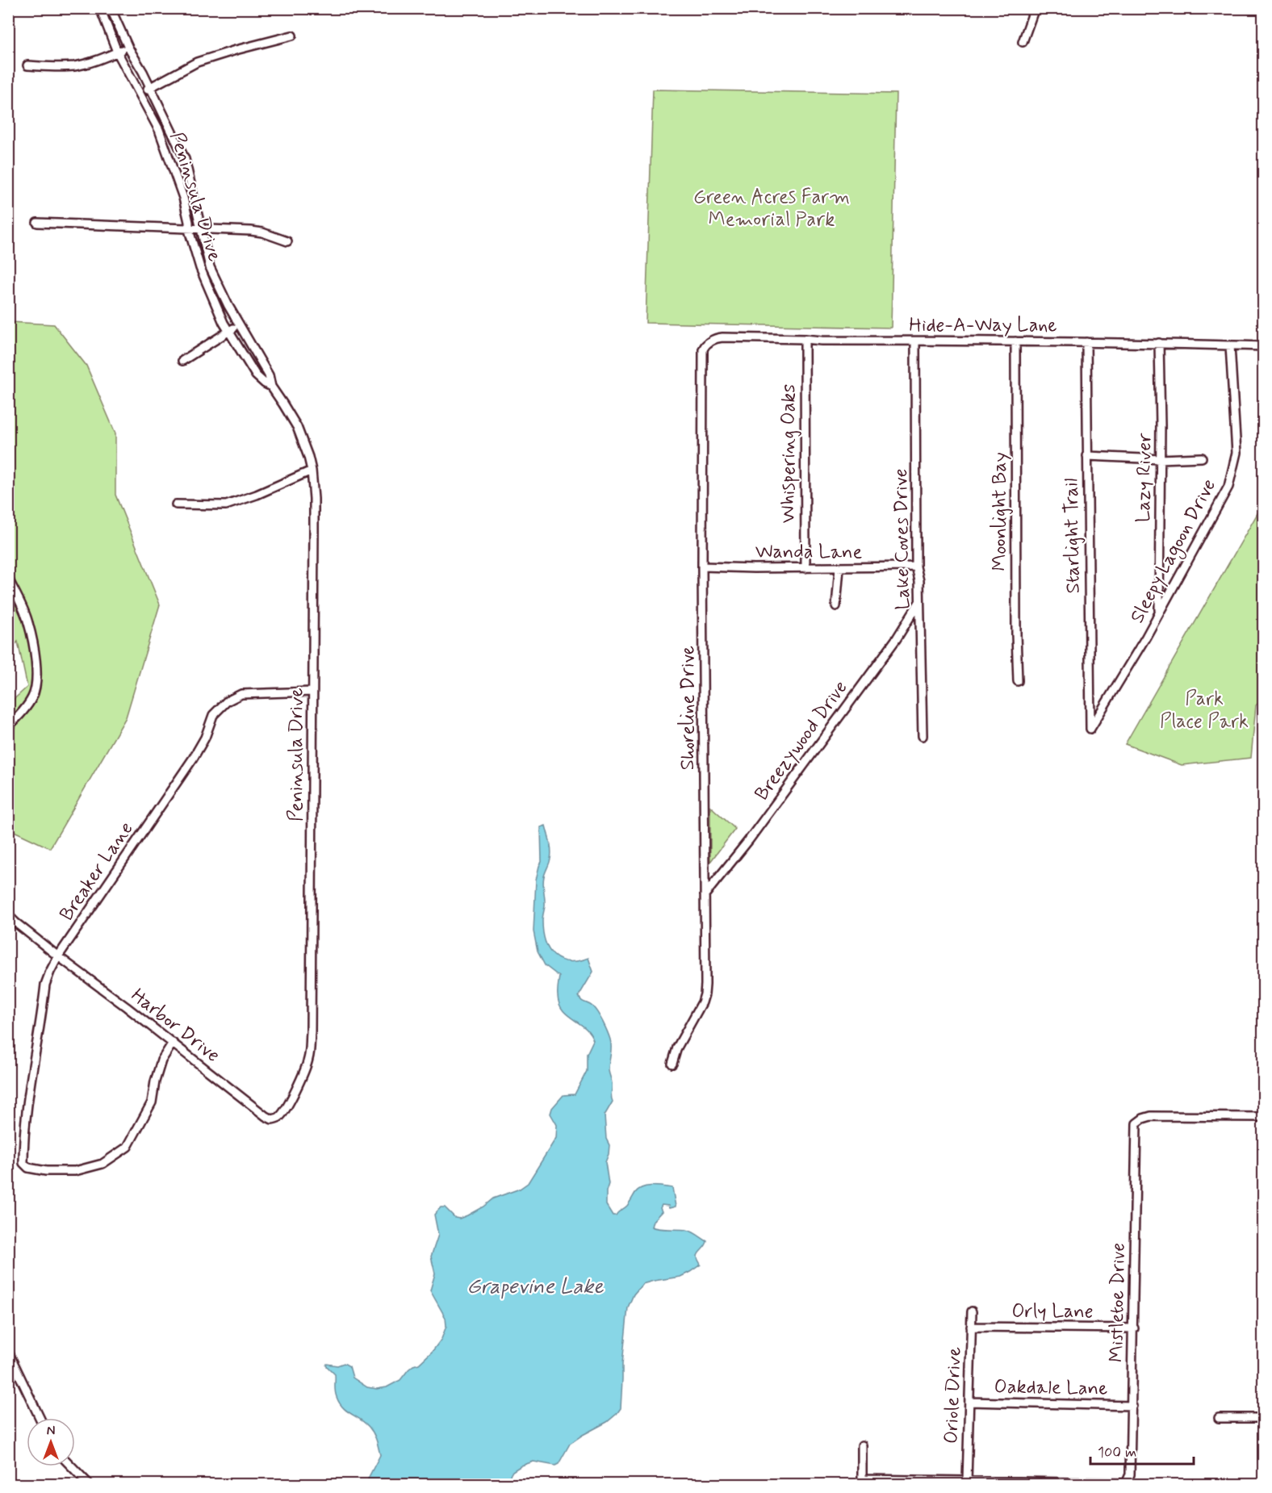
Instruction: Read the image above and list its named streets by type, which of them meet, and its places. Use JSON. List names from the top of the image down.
{
  "streets": {
    "street": [
      "Peninsula Drive",
      "Hide-A-Way Lane",
      "Whispering Oaks",
      "Lazy River",
      "Moonlight Bay",
      "Starlight Trail",
      "Lake Coves Drive",
      "Sleepy Lagoon Drive",
      "Wanda Lane",
      "Shoreline Drive",
      "Breezywood Drive",
      "Breaker Lane",
      "Harbor Drive",
      "Mistletoe Drive",
      "Orly Lane",
      "Oakdale Lane",
      "Oriole Drive"
    ]
  },
  "crossings": [
    ["Peninsula Drive", "Breaker Lane"],
    ["Peninsula Drive", "Harbor Drive"],
    ["Hide-A-Way Lane", "Whispering Oaks"],
    ["Hide-A-Way Lane", "Lazy River"],
    ["Hide-A-Way Lane", "Moonlight Bay"],
    ["Hide-A-Way Lane", "Starlight Trail"],
    ["Hide-A-Way Lane", "Lake Coves Drive"],
    ["Hide-A-Way Lane", "Sleepy Lagoon Drive"],
    ["Hide-A-Way Lane", "Shoreline Drive"],
    ["Whispering Oaks", "Wanda Lane"],
    ["Lazy River", "Sleepy Lagoon Drive"],
    ["Starlight Trail", "Sleepy Lagoon Drive"],
    ["Lake Coves Drive", "Wanda Lane"],
    ["Lake Coves Drive", "Breezywood Drive"],
    ["Wanda Lane", "Shoreline Drive"],
    ["Shoreline Drive", "Breezywood Drive"],
    ["Breaker Lane", "Harbor Drive"],
    ["Mistletoe Drive", "Orly Lane"],
    ["Mistletoe Drive", "Oakdale Lane"],
    ["Mistletoe Drive", "Oriole Drive"],
    ["Orly Lane", "Oriole Drive"],
    ["Oakdale Lane", "Oriole Drive"]
  ],
  "water": ["Grapevine Lake"],
  "parks": ["Green Acres Farm Memorial Park", "Park Place Park"],
  "scale_bar": "100 m",
  "north": "top"
}
